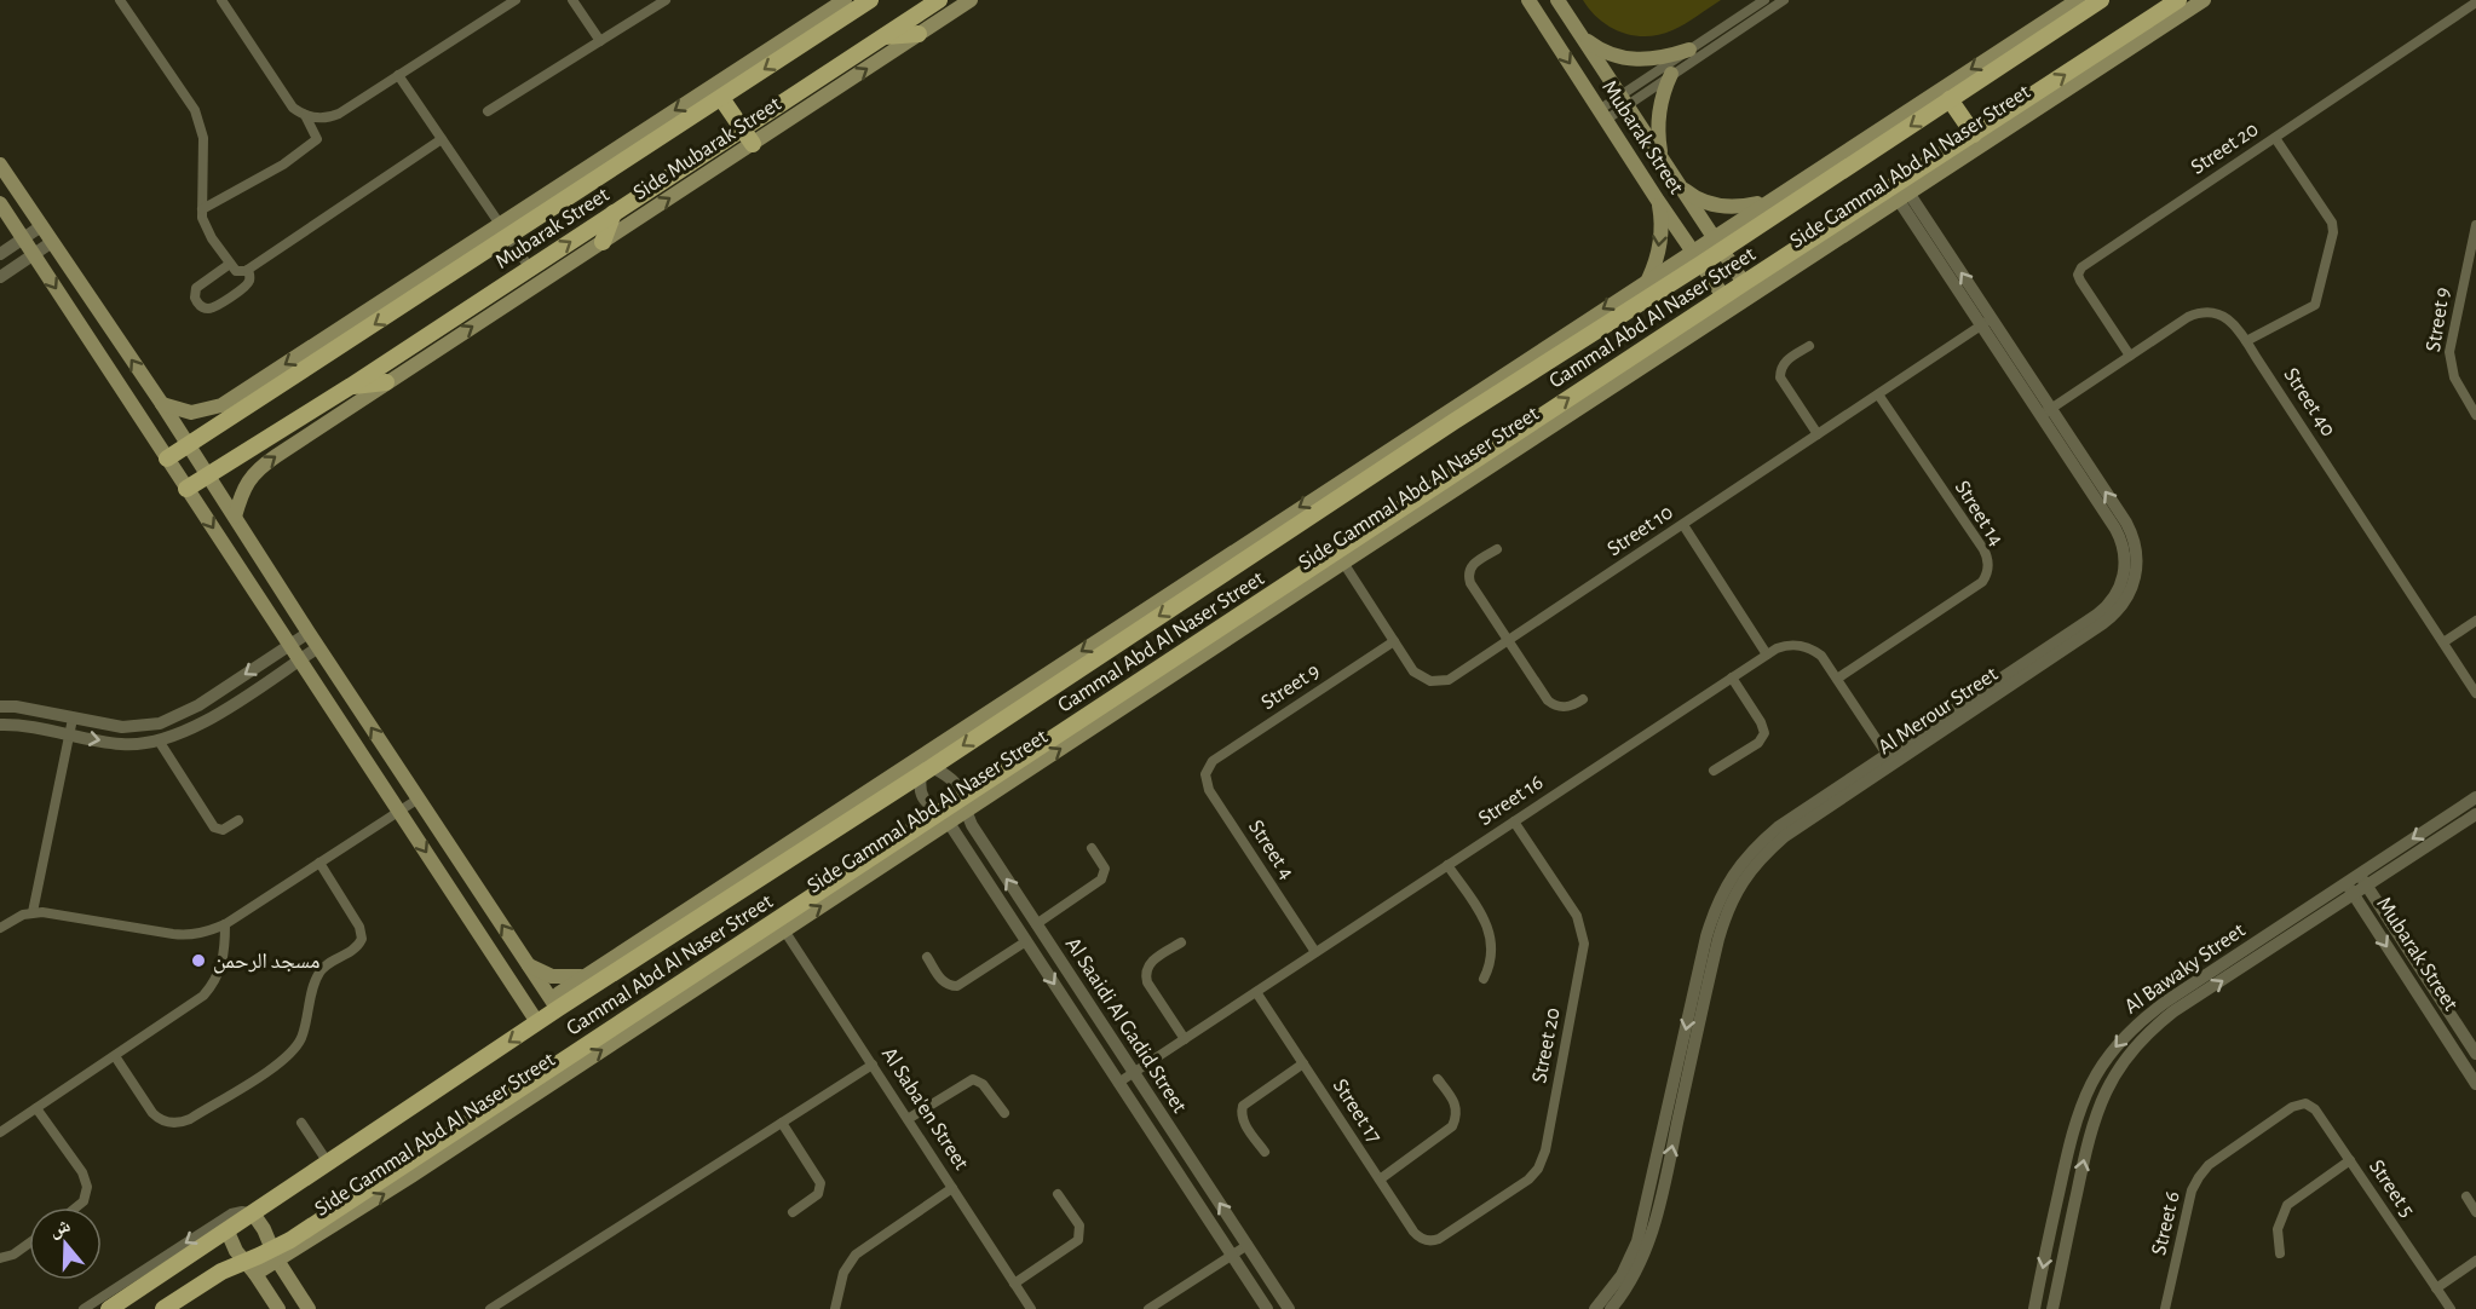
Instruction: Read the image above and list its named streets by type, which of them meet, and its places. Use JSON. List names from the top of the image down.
{
  "streets": {
    "main road": [
      "Mubarak Street",
      "Side Mubarak Street",
      "Side Gammal Abd Al Naser Street",
      "Gammal Abd Al Naser Street"
    ],
    "street": [
      "Street 20",
      "Street 9",
      "Street 40",
      "Street 14",
      "Street 10",
      "Al Merour Street",
      "Street 16",
      "Street 4",
      "Al Bawaky Street",
      "Al Saaidi Al Gadid Street",
      "Al Saba'en Street",
      "Street 17",
      "Street 5",
      "Street 6"
    ]
  },
  "crossings": [
    ["Mubarak Street", "Side Gammal Abd Al Naser Street"],
    ["Mubarak Street", "Gammal Abd Al Naser Street"],
    ["Mubarak Street", "Al Bawaky Street"],
    ["Street 20", "Street 40"],
    ["Street 20", "Street 16"],
    ["Street 20", "Street 17"],
    ["Side Gammal Abd Al Naser Street", "Gammal Abd Al Naser Street"],
    ["Side Gammal Abd Al Naser Street", "Street 10"],
    ["Side Gammal Abd Al Naser Street", "Al Merour Street"],
    ["Side Gammal Abd Al Naser Street", "Al Saaidi Al Gadid Street"],
    ["Side Gammal Abd Al Naser Street", "Al Saba'en Street"],
    ["Gammal Abd Al Naser Street", "Al Merour Street"],
    ["Gammal Abd Al Naser Street", "Al Saaidi Al Gadid Street"],
    ["Street 9", "Street 10"],
    ["Street 9", "Street 4"],
    ["Street 40", "Al Merour Street"],
    ["Street 14", "Street 10"],
    ["Street 14", "Street 16"],
    ["Street 10", "Al Merour Street"],
    ["Al Merour Street", "Street 16"],
    ["Street 16", "Street 4"],
    ["Street 16", "Al Saaidi Al Gadid Street"],
    ["Street 16", "Street 17"],
    ["Street 5", "Street 6"]
  ],
  "places": ["مسجد الرحمن"],
  "north": "top"
}
